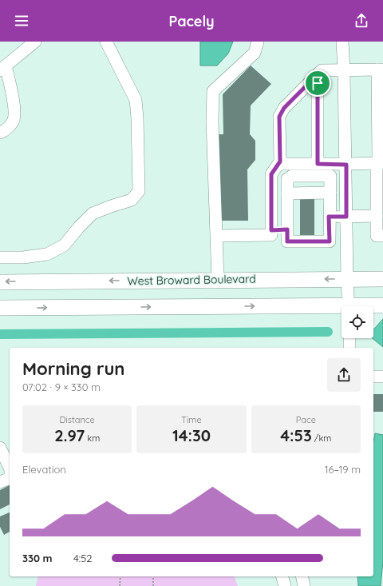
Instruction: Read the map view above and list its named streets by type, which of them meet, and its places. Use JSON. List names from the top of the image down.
{
  "streets": {
    "main road": ["West Broward Boulevard"]
  },
  "page": {
    "header": "Pacely",
    "heading": ["Morning run", "07:02 · 9 × 330 m"],
    "stats": [
      ["Distance", "2.97 km"],
      ["Time", "14:30"],
      ["Pace", "4:53 /km"]
    ],
    "chart": ["Elevation", "16–19 m"],
    "list": [
      {
        "name": "330 m",
        "note": "4:52"
      }
    ]
  }
}
